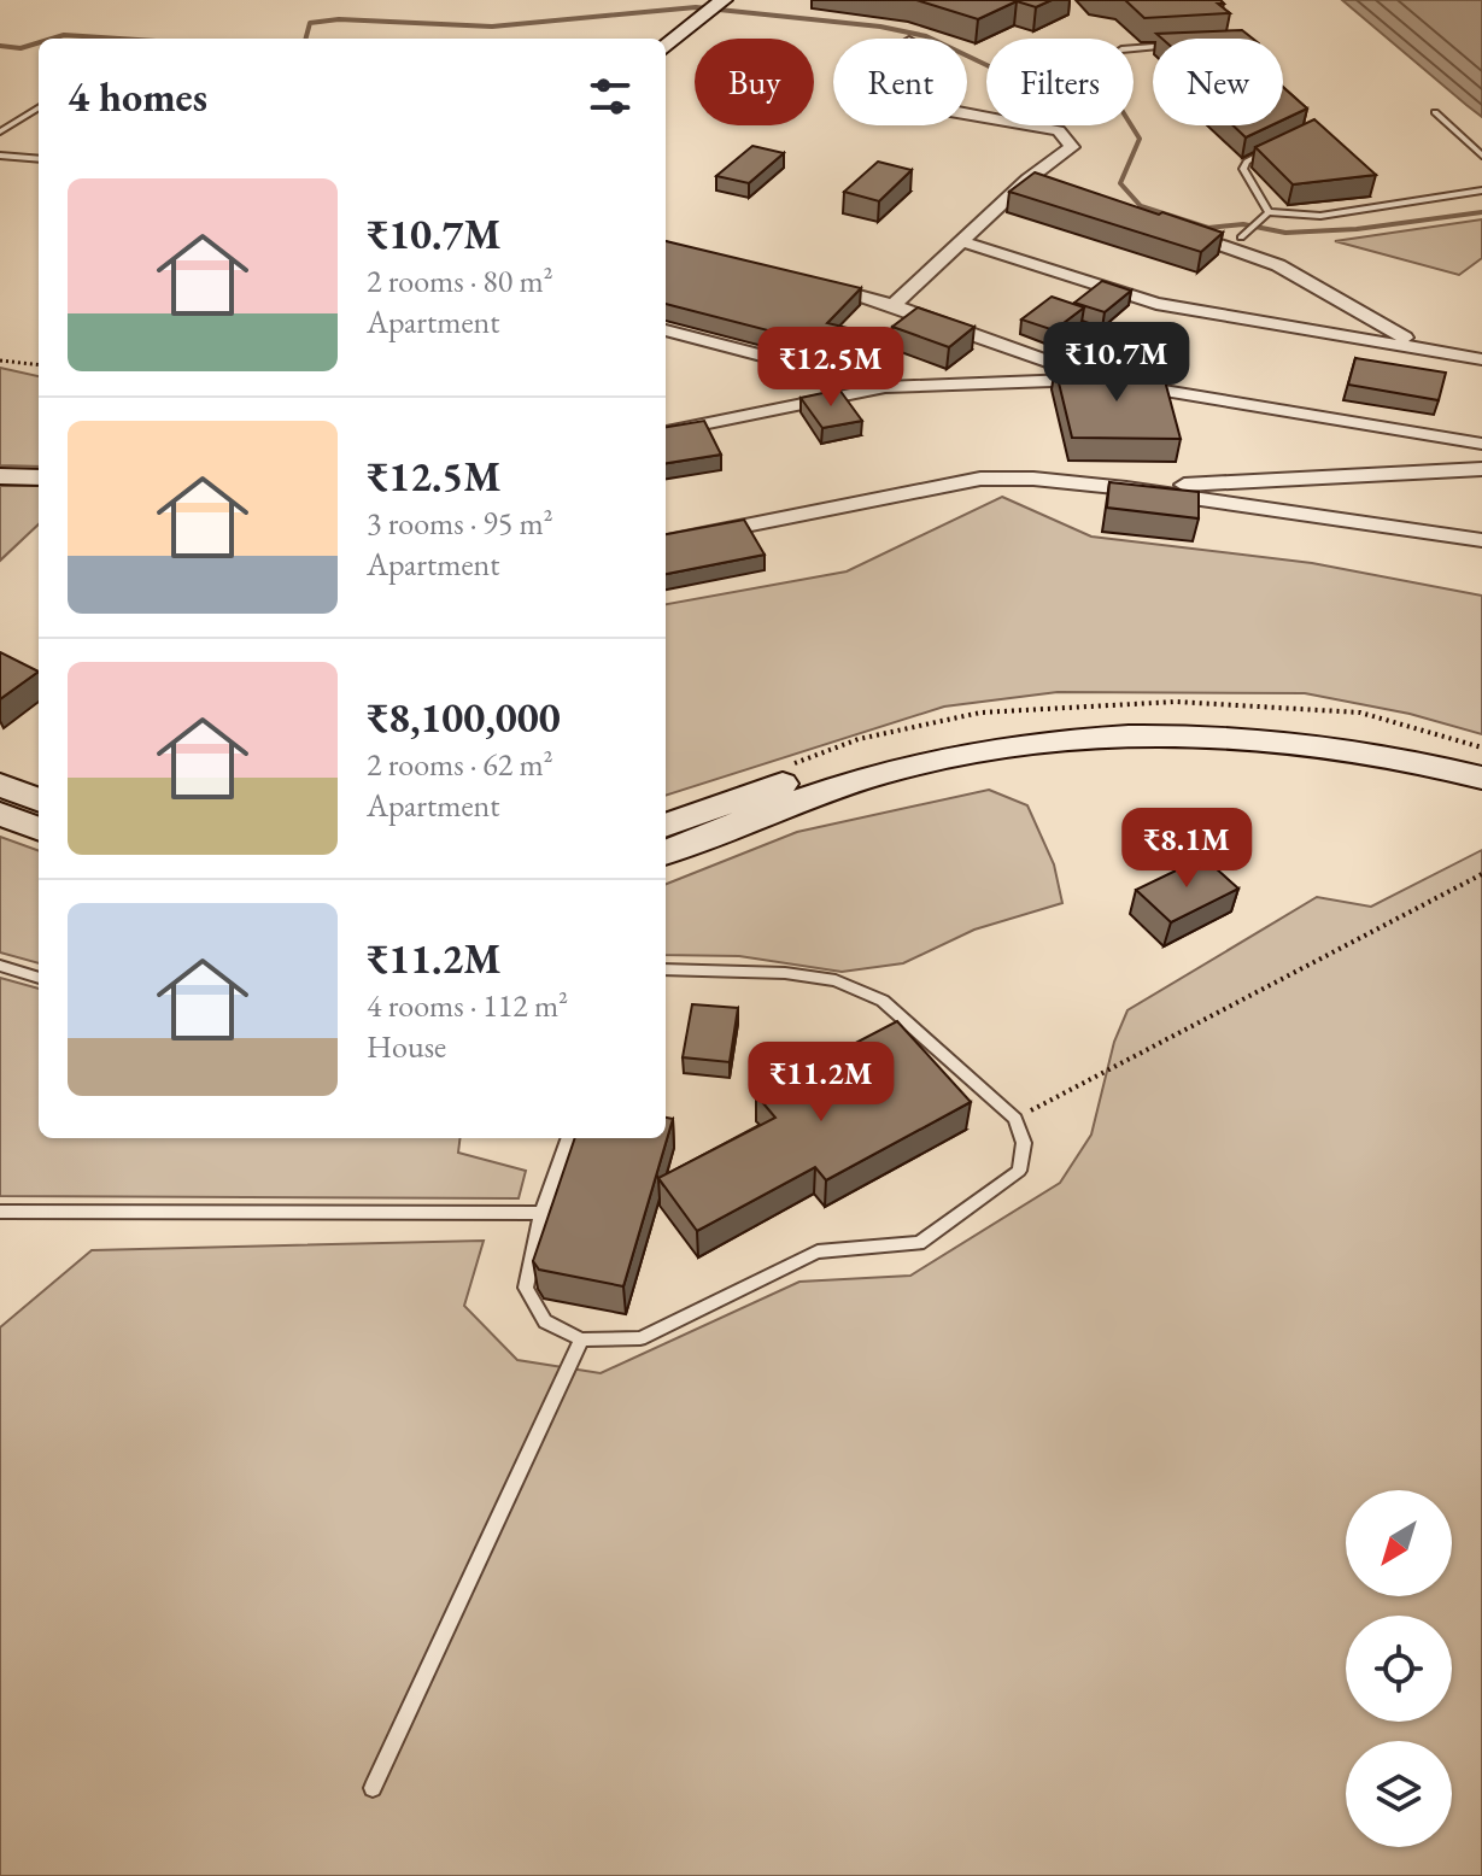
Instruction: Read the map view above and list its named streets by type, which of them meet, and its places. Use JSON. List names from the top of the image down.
{
  "north": "bottom left",
  "page": {
    "chip": [
      "Buy",
      "Rent",
      "Filters",
      "New"
    ],
    "heading": "4 homes",
    "list": [
      {
        "name": "₹10.7M",
        "note": "2 rooms · 80 m² · Apartment"
      },
      {
        "name": "₹12.5M",
        "note": "3 rooms · 95 m² · Apartment"
      },
      {
        "name": "₹8,100,000",
        "note": "2 rooms · 62 m² · Apartment"
      },
      {
        "name": "₹11.2M",
        "note": "4 rooms · 112 m² · House"
      }
    ],
    "price": [
      "₹10.7M",
      "₹12.5M",
      "₹8.1M",
      "₹11.2M"
    ]
  }
}
